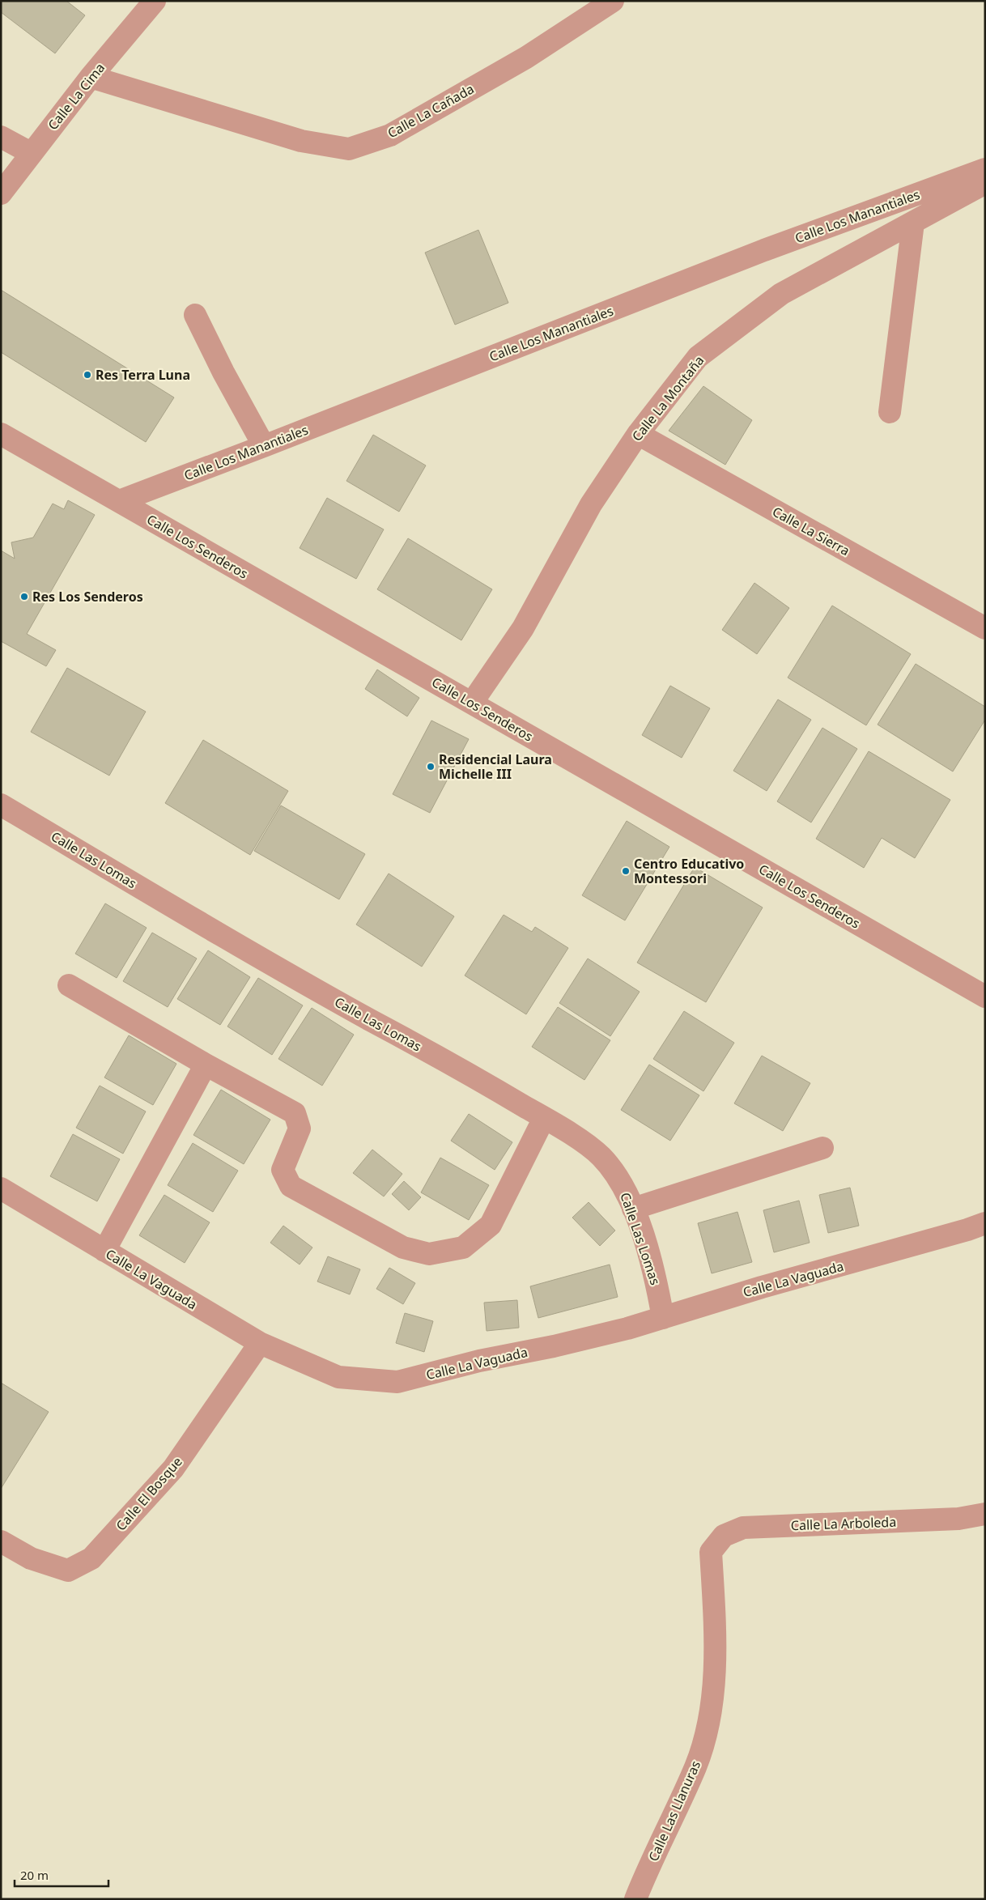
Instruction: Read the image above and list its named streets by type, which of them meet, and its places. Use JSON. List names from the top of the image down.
{
  "streets": {
    "street": [
      "Calle La Cima",
      "Calle La Cañada",
      "Calle Los Manantiales",
      "Calle La Montaña",
      "Calle La Sierra",
      "Calle Los Senderos",
      "Calle Las Lomas",
      "Calle La Vaguada",
      "Calle El Bosque",
      "Calle La Arboleda",
      "Calle Las Llanuras"
    ]
  },
  "crossings": [
    ["Calle La Cima", "Calle La Cañada"],
    ["Calle Los Manantiales", "Calle Los Senderos"],
    ["Calle La Montaña", "Calle La Sierra"],
    ["Calle La Montaña", "Calle Los Senderos"],
    ["Calle Las Lomas", "Calle La Vaguada"],
    ["Calle La Vaguada", "Calle El Bosque"],
    ["Calle La Arboleda", "Calle Las Llanuras"]
  ],
  "places": [
    "Res Terra Luna",
    "Res Los Senderos",
    "Residencial Laura Michelle III",
    "Centro Educativo Montessori"
  ],
  "scale_bar": "20 m"
}
